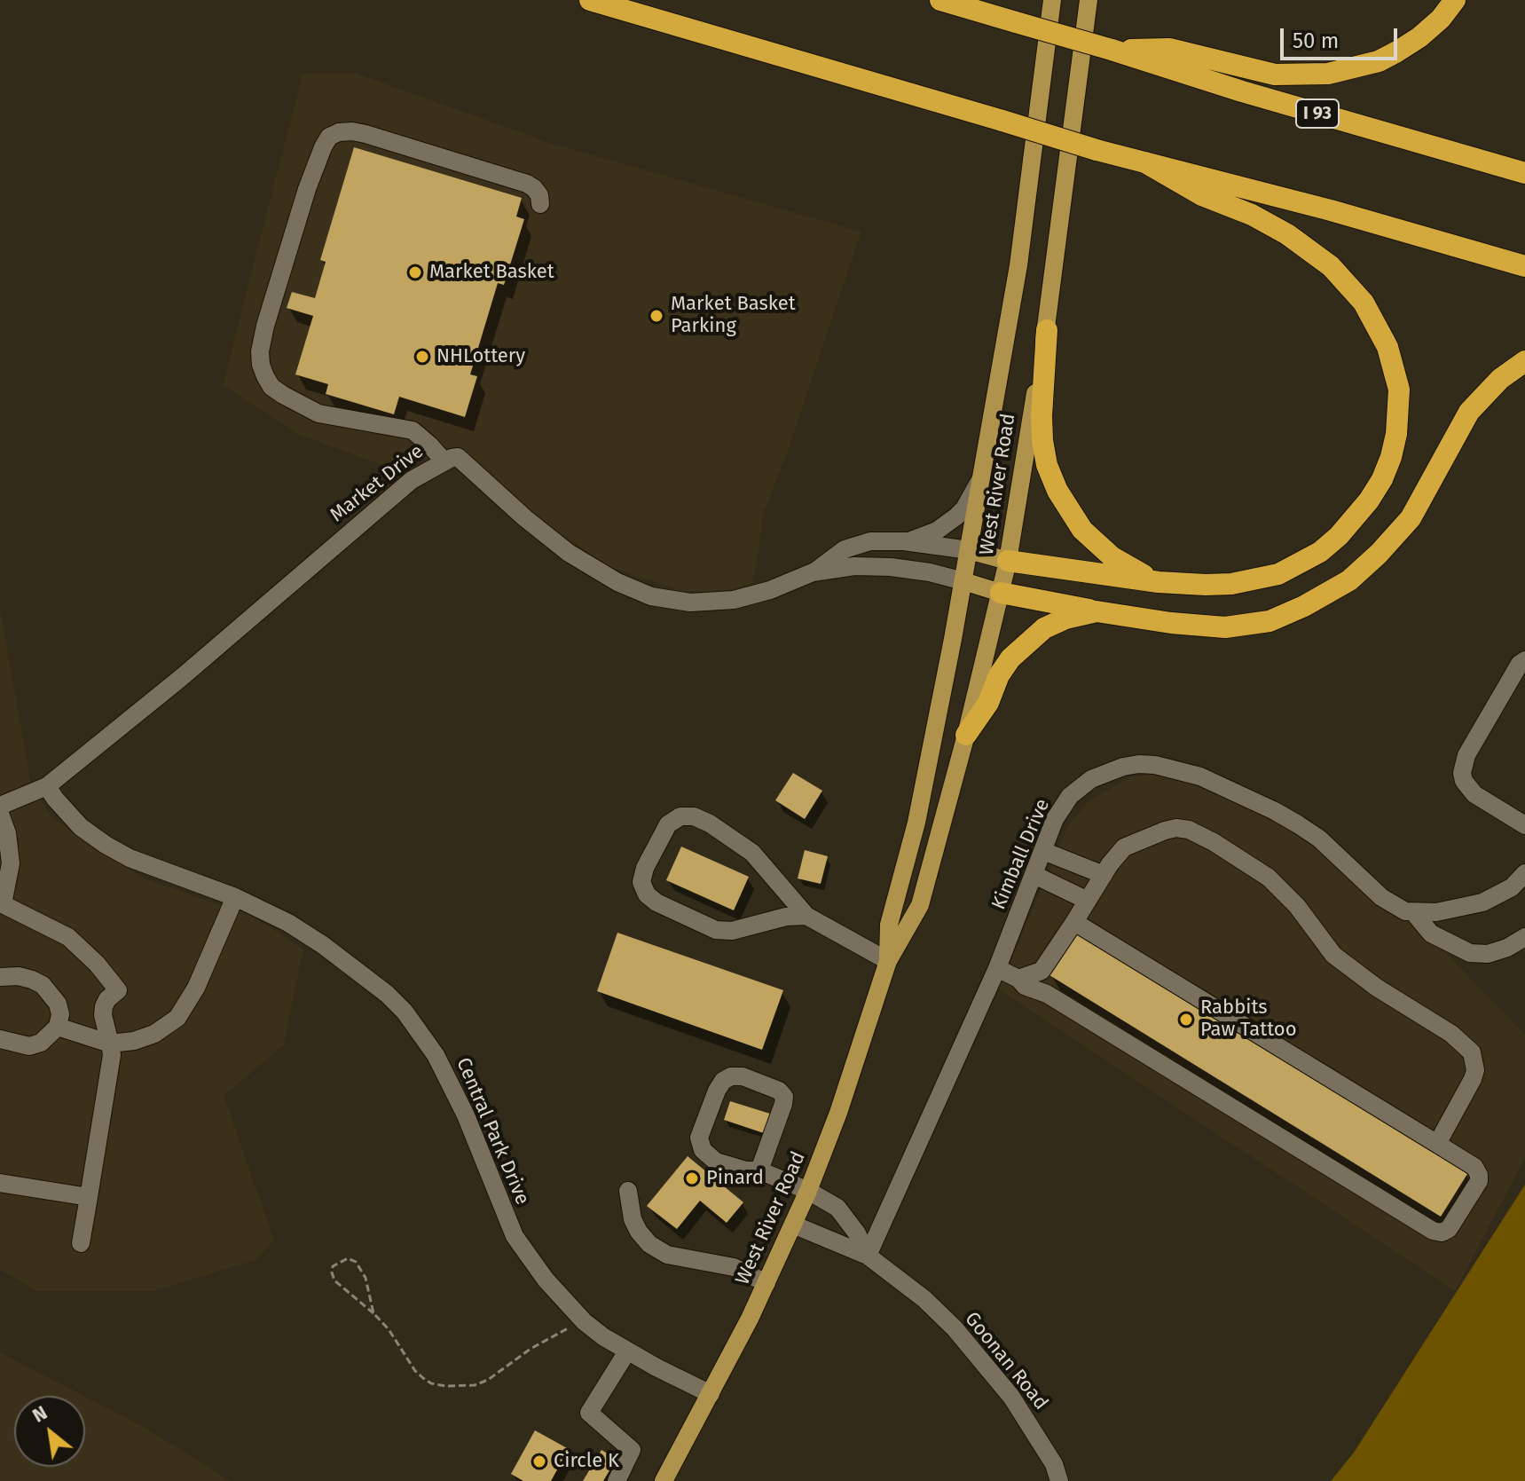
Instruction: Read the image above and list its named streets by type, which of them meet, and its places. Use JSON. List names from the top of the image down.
{
  "streets": {
    "highway": ["I 93"],
    "main road": ["West River Road"],
    "street": [
      "Market Drive",
      "Kimball Drive",
      "Central Park Drive",
      "Goonan Road"
    ]
  },
  "crossings": [
    ["Market Drive", "West River Road"],
    ["Market Drive", "Central Park Drive"],
    ["West River Road", "Central Park Drive"],
    ["West River Road", "Goonan Road"],
    ["Kimball Drive", "Goonan Road"]
  ],
  "places": [
    "Market Basket",
    "Market Basket Parking",
    "NHLottery",
    "Rabbits Paw Tattoo",
    "Pinard",
    "Circle K"
  ],
  "scale_bar": "50 m",
  "north": "top left"
}
